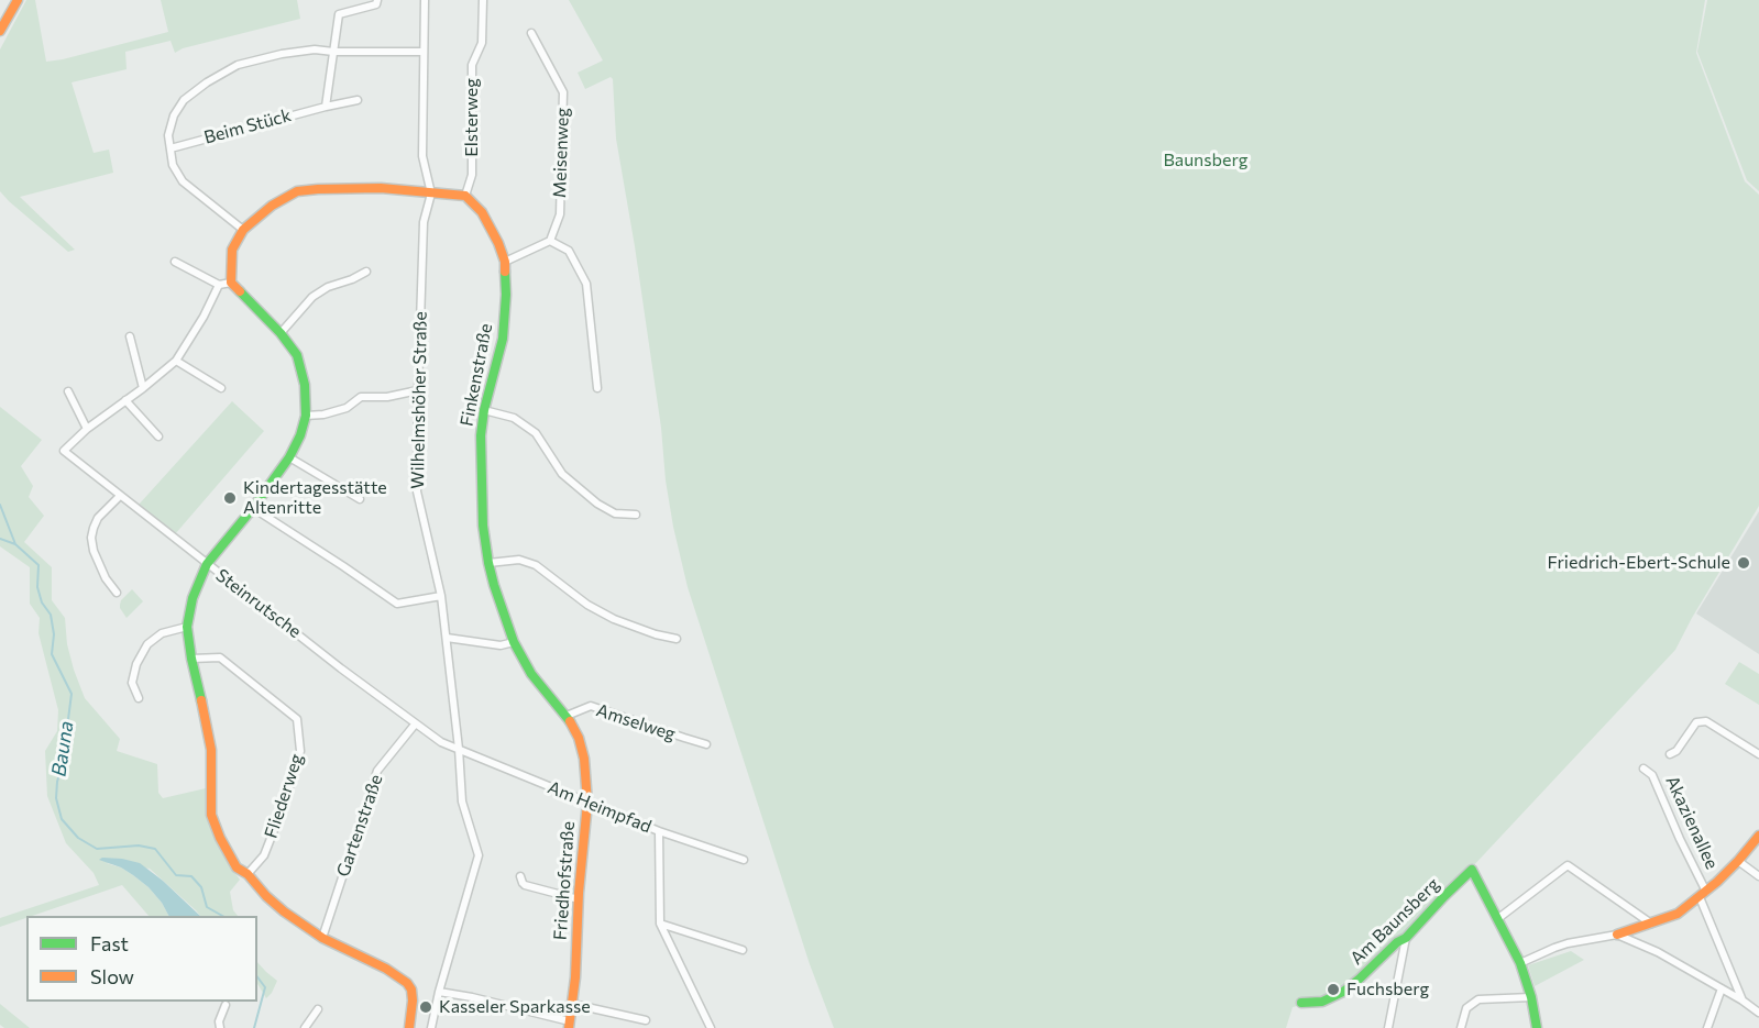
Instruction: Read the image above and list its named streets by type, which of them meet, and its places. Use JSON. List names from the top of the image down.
{
  "streets": {
    "street": [
      "Elsterweg",
      "Beim Stück",
      "Meisenweg",
      "Finkenstraße",
      "Wilhelmshöher Straße",
      "Steinrutsche",
      "Amselweg",
      "Fliederweg",
      "Am Heimpfad",
      "Akazienallee",
      "Gartenstraße",
      "Friedhofstraße",
      "Am Baunsberg"
    ]
  },
  "crossings": [
    ["Elsterweg", "Finkenstraße"],
    ["Finkenstraße", "Amselweg"],
    ["Finkenstraße", "Friedhofstraße"],
    ["Wilhelmshöher Straße", "Steinrutsche"],
    ["Wilhelmshöher Straße", "Am Heimpfad"],
    ["Steinrutsche", "Am Heimpfad"],
    ["Steinrutsche", "Gartenstraße"],
    ["Am Heimpfad", "Friedhofstraße"]
  ],
  "water": ["Bauna"],
  "parks": ["Baunsberg"],
  "places": [
    "Kindertagesstätte Altenritte",
    "Friedrich-Ebert-Schule",
    "Fuchsberg",
    "Kasseler Sparkasse"
  ],
  "legend": ["Fast", "Slow"]
}
